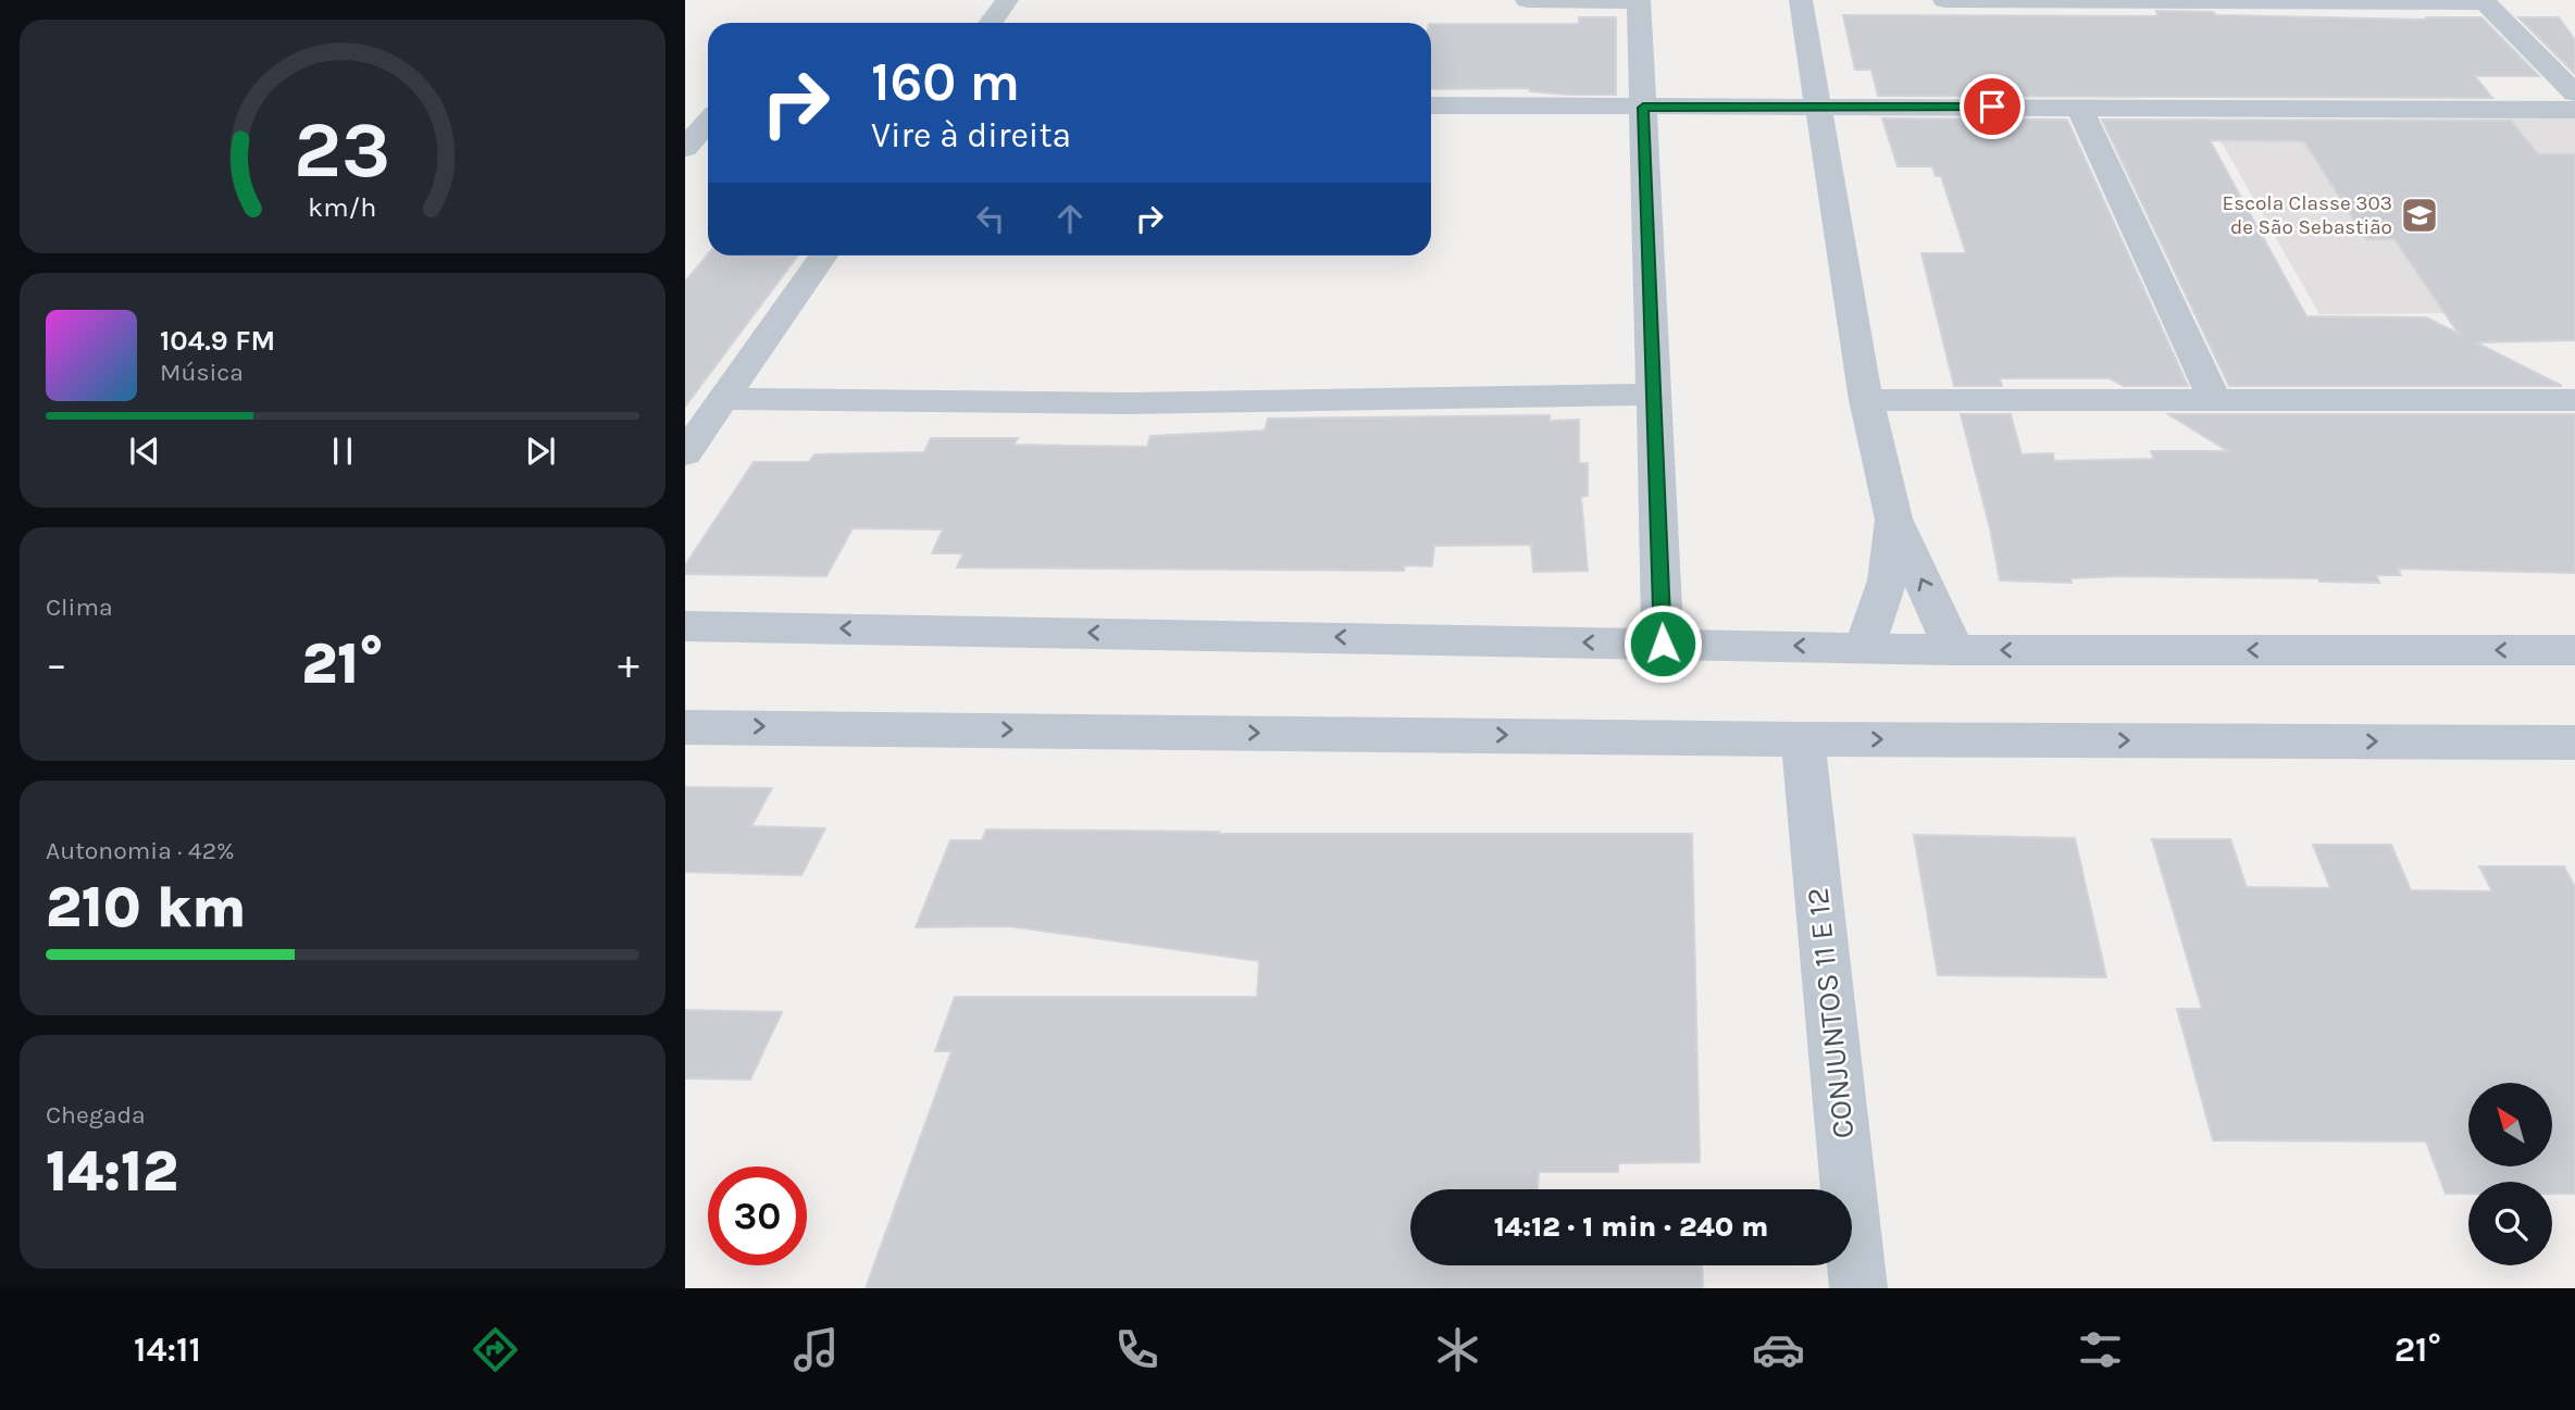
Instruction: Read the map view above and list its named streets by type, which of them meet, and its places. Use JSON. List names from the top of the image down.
{
  "streets": {
    "street": ["CONJUNTOS 11 E 12"]
  },
  "places": {
    "school or university": ["Escola Classe 303 de São Sebastião"]
  },
  "north": "top left",
  "page": {
    "turn": ["160 m", "Vire à direita"],
    "song": ["104.9 FM", "Música"],
    "tile": [
      "Clima",
      ["Autonomia · 42%", "210 km"],
      ["Chegada", "14:12"]
    ],
    "heat": ["−", "21°", "+"],
    "limit": "30",
    "trip": "14:12 · 1 min · 240 m",
    "tabs": ["14:11", "21°"],
    "gauge": ["23", "km/h"]
  }
}
